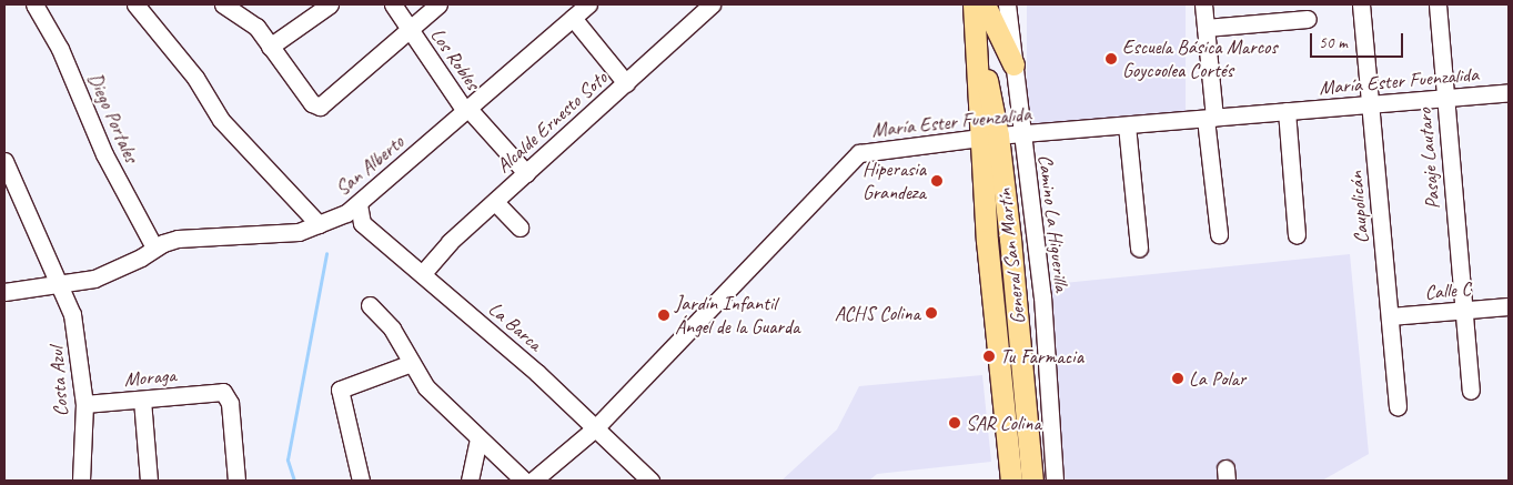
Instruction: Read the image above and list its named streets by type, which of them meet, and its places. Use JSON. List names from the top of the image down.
{
  "streets": {
    "main road": ["General San Martín"],
    "street": [
      "Los Robles",
      "María Ester Fuenzalida",
      "Diego Portales",
      "Alcalde Ernesto Soto",
      "Pasaje Lautaro",
      "San Alberto",
      "Caupolicán",
      "Camino La Higuerilla",
      "Calle C",
      "La Barca",
      "Moraga",
      "Costa Azul"
    ]
  },
  "crossings": [
    ["Los Robles", "Alcalde Ernesto Soto"],
    ["Los Robles", "San Alberto"],
    ["María Ester Fuenzalida", "Pasaje Lautaro"],
    ["María Ester Fuenzalida", "Caupolicán"],
    ["María Ester Fuenzalida", "Camino La Higuerilla"],
    ["María Ester Fuenzalida", "General San Martín"],
    ["María Ester Fuenzalida", "La Barca"],
    ["Diego Portales", "San Alberto"],
    ["Alcalde Ernesto Soto", "La Barca"],
    ["Pasaje Lautaro", "Calle C"],
    ["San Alberto", "La Barca"],
    ["San Alberto", "Costa Azul"],
    ["Caupolicán", "Calle C"],
    ["Moraga", "Costa Azul"]
  ],
  "places": [
    "Escuela Básica Marcos Goycoolea Cortés",
    "Hiperasia Grandeza",
    "ACHS Colina",
    "Jardín Infantil Ángel de la Guarda",
    "Tu Farmacia",
    "La Polar",
    "SAR Colina"
  ],
  "scale_bar": "50 m"
}
